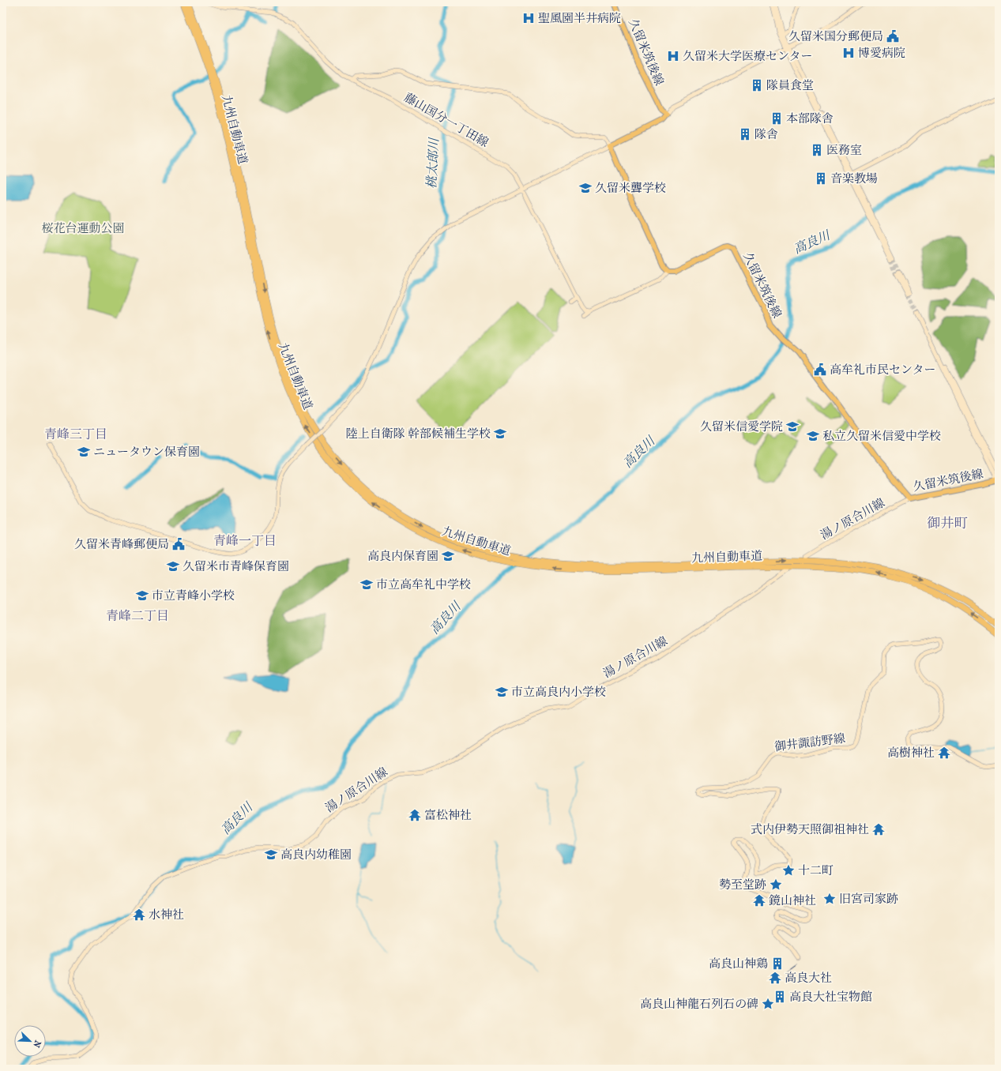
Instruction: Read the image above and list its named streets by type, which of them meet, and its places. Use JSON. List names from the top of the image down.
{
  "streets": {
    "highway": ["九州自動車道"],
    "main road": [
      "久留米筑後線",
      "藤山国分一丁田線",
      "湯ノ原合川線",
      "御井諏訪野線"
    ]
  },
  "crossings": [
    ["久留米筑後線", "湯ノ原合川線"]
  ],
  "districts": [
    "青峰三丁目",
    "御井町",
    "青峰一丁目",
    "青峰二丁目"
  ],
  "water": ["桃太郎川", "高良川"],
  "parks": ["桜花台運動公園"],
  "places": {
    "hospital": ["聖風園半井病院", "博愛病院", "久留米大学医療センター"],
    "public building": ["久留米国分郵便局", "高牟礼市民センター", "久留米青峰郵便局"],
    "building": [
      "隊員食堂",
      "本部隊舎",
      "隊舎",
      "医務室",
      "音楽教場",
      "高良山神鶏",
      "高良大社宝物館"
    ],
    "school or university": [
      "久留米聾学校",
      "久留米信愛学院",
      "陸上自衛隊 幹部候補生学校",
      "私立久留米信愛中学校",
      "ニュータウン保育園",
      "高良内保育園",
      "久留米市青峰保育園",
      "市立高牟礼中学校",
      "市立青峰小学校",
      "市立高良内小学校",
      "高良内幼稚園"
    ],
    "temple": [
      "高樹神社",
      "富松神社",
      "式内伊勢天照御祖神社",
      "鏡山神社",
      "水神社",
      "高良大社"
    ],
    "place": [
      "十二町",
      "勢至堂跡",
      "旧宮司家跡",
      "高良山神龍石列石の碑"
    ]
  },
  "north": "bottom right"
}
